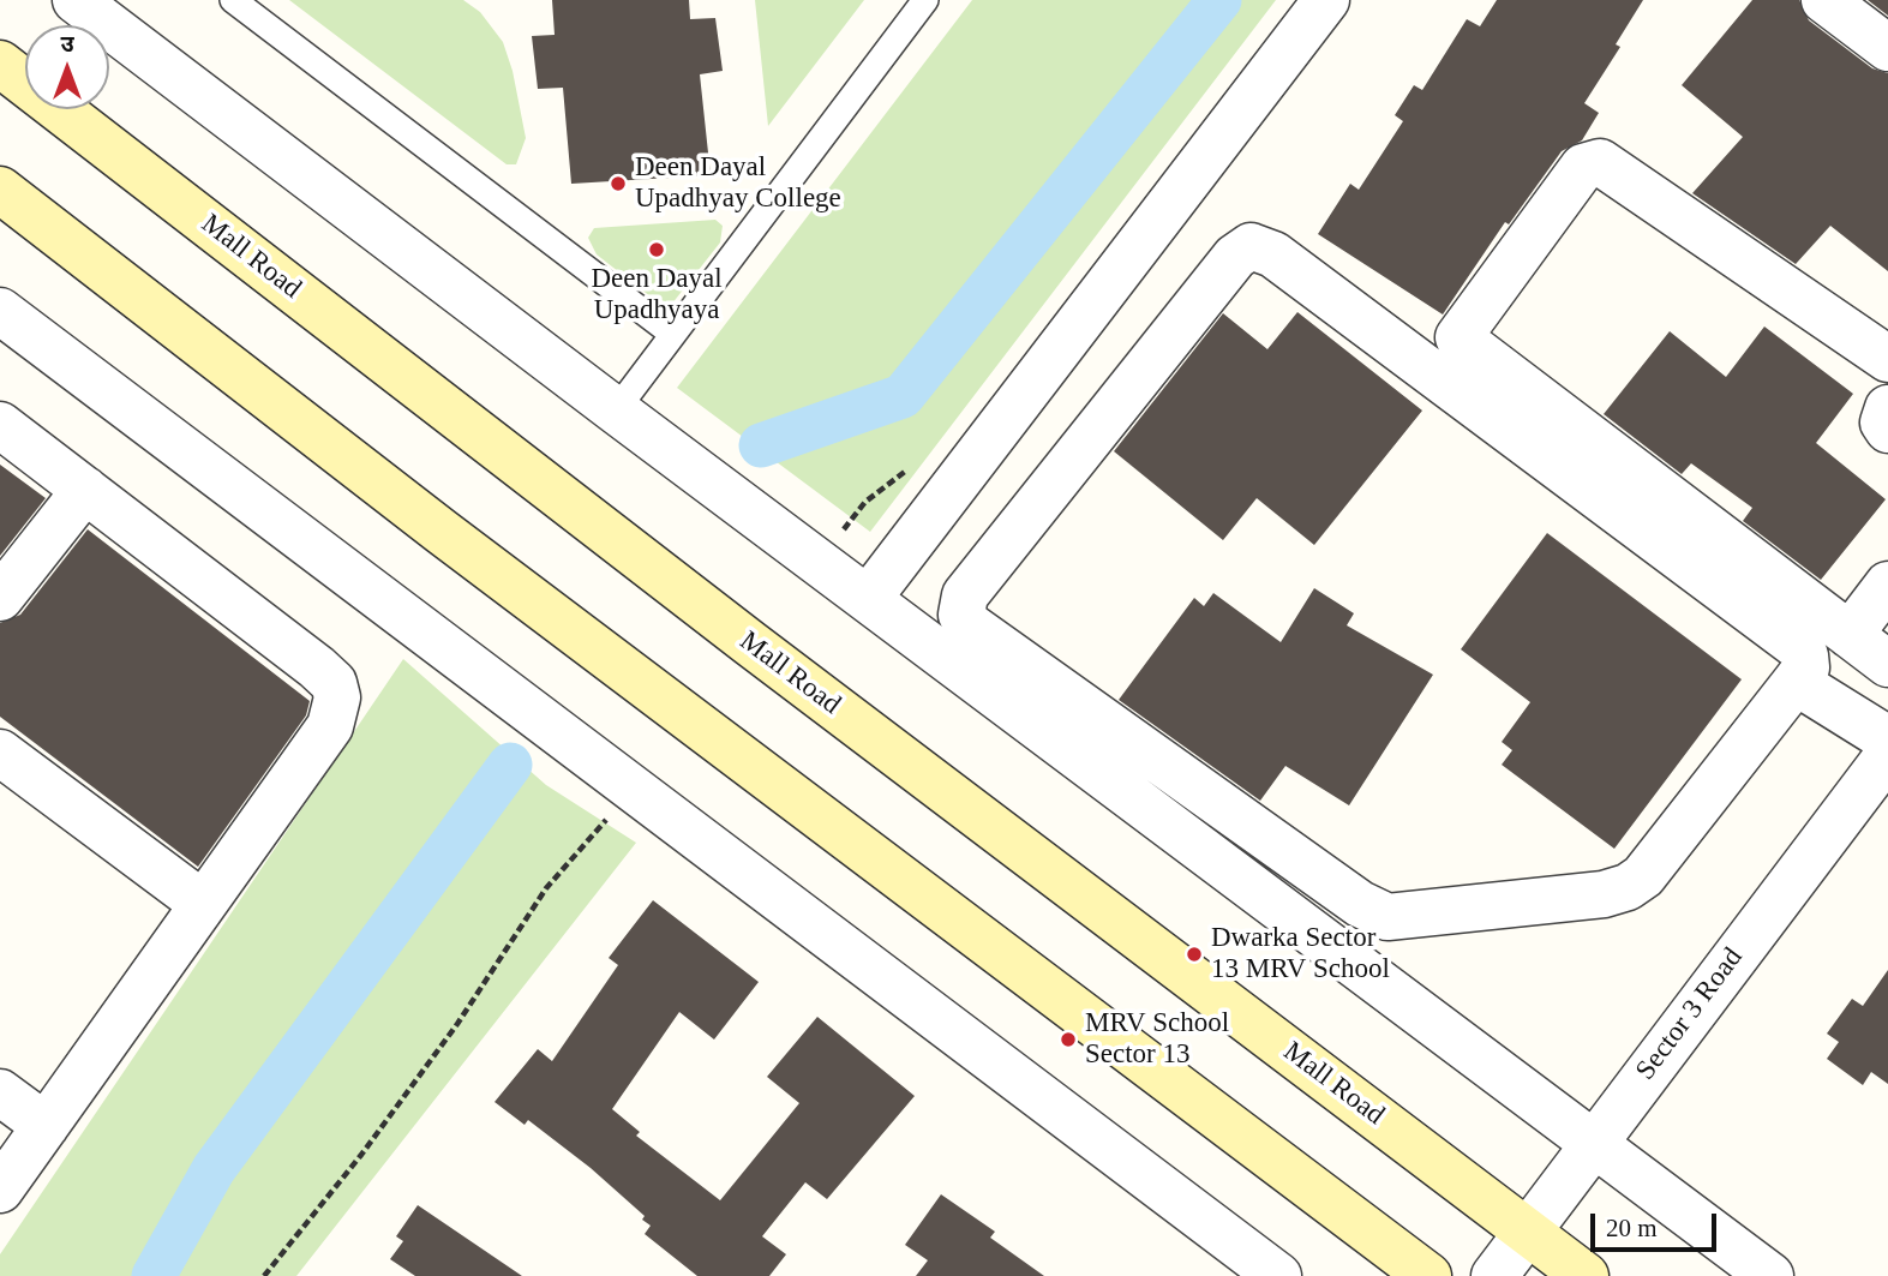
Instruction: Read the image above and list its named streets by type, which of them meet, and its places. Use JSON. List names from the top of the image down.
{
  "streets": {
    "main road": ["Mall Road"],
    "street": ["Sector 3 Road"]
  },
  "crossings": [
    ["Mall Road", "Sector 3 Road"]
  ],
  "places": [
    "Deen Dayal Upadhyay College",
    "Deen Dayal Upadhyaya",
    "Dwarka Sector 13 MRV School",
    "MRV School Sector 13"
  ],
  "scale_bar": "20 m",
  "north": "top"
}
